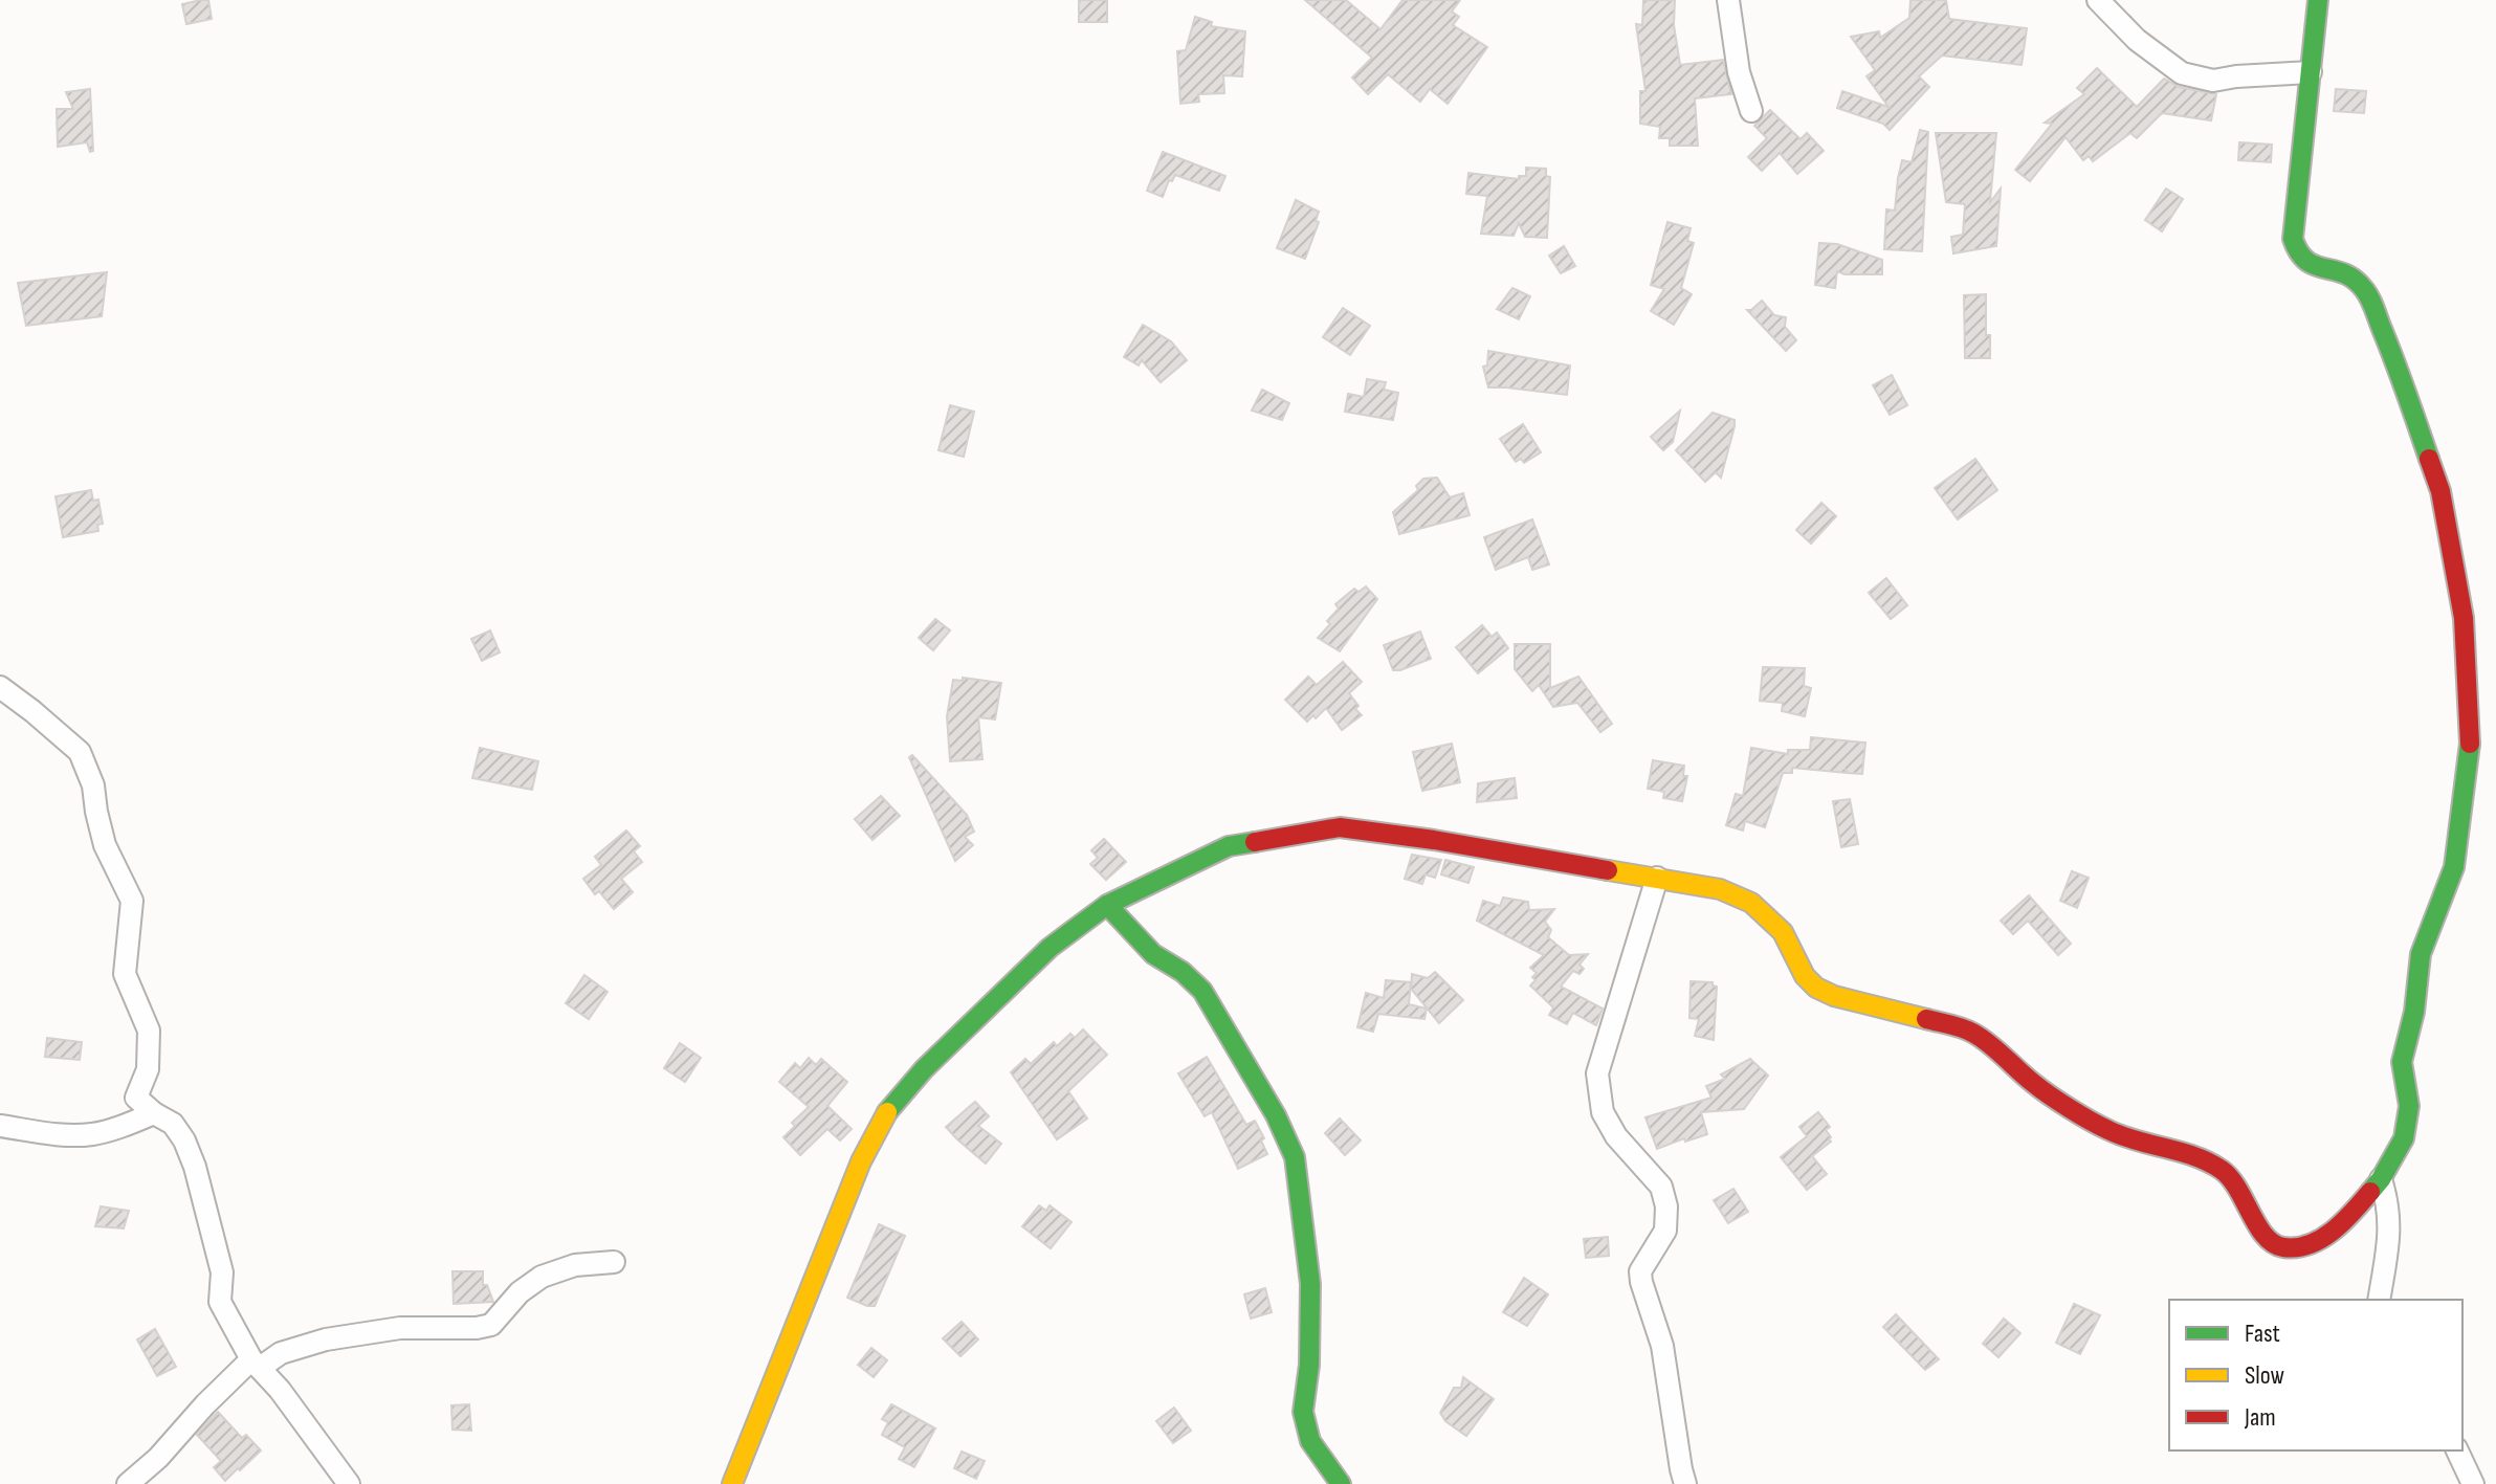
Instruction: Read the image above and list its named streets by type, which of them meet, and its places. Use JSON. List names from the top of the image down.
{
  "legend": ["Fast", "Slow", "Jam"]
}
